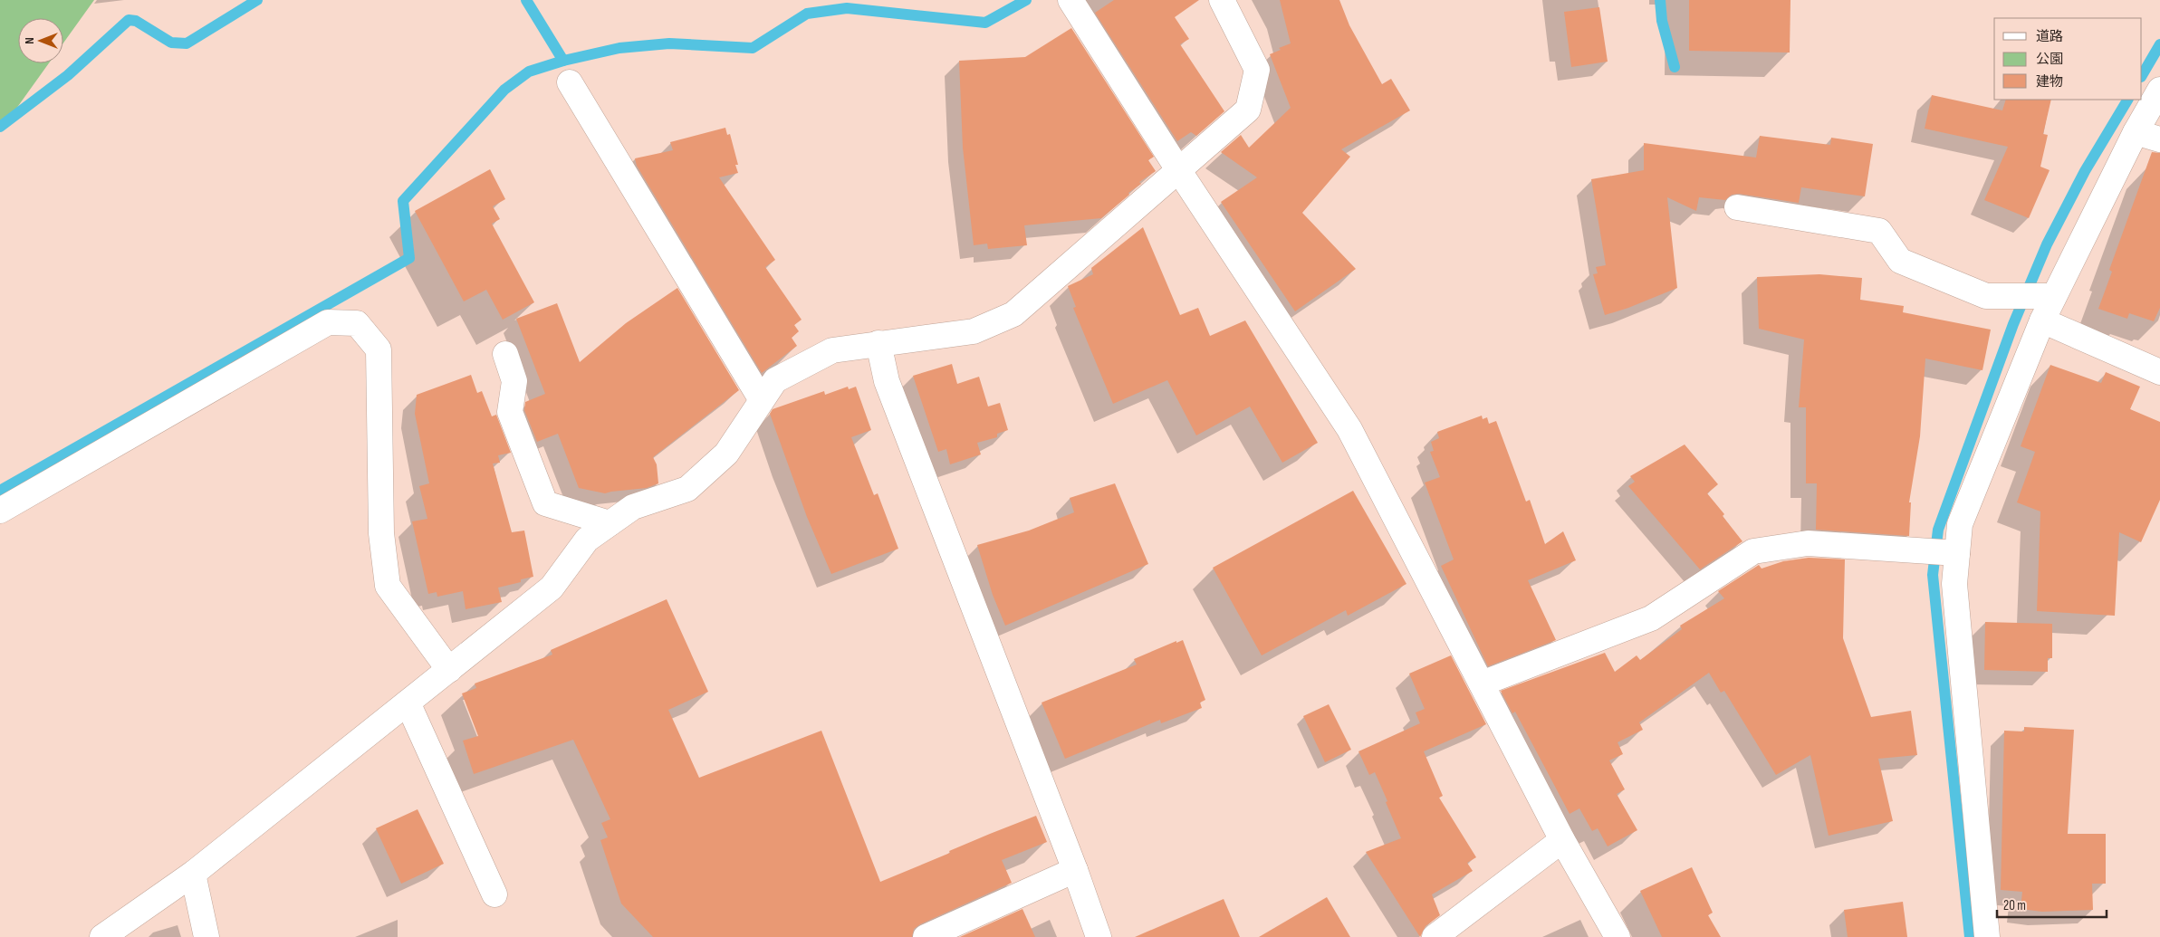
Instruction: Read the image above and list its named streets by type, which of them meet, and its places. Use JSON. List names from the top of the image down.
{
  "legend": ["道路", "公園", "建物"],
  "scale_bar": "20 m",
  "north": "left"
}
